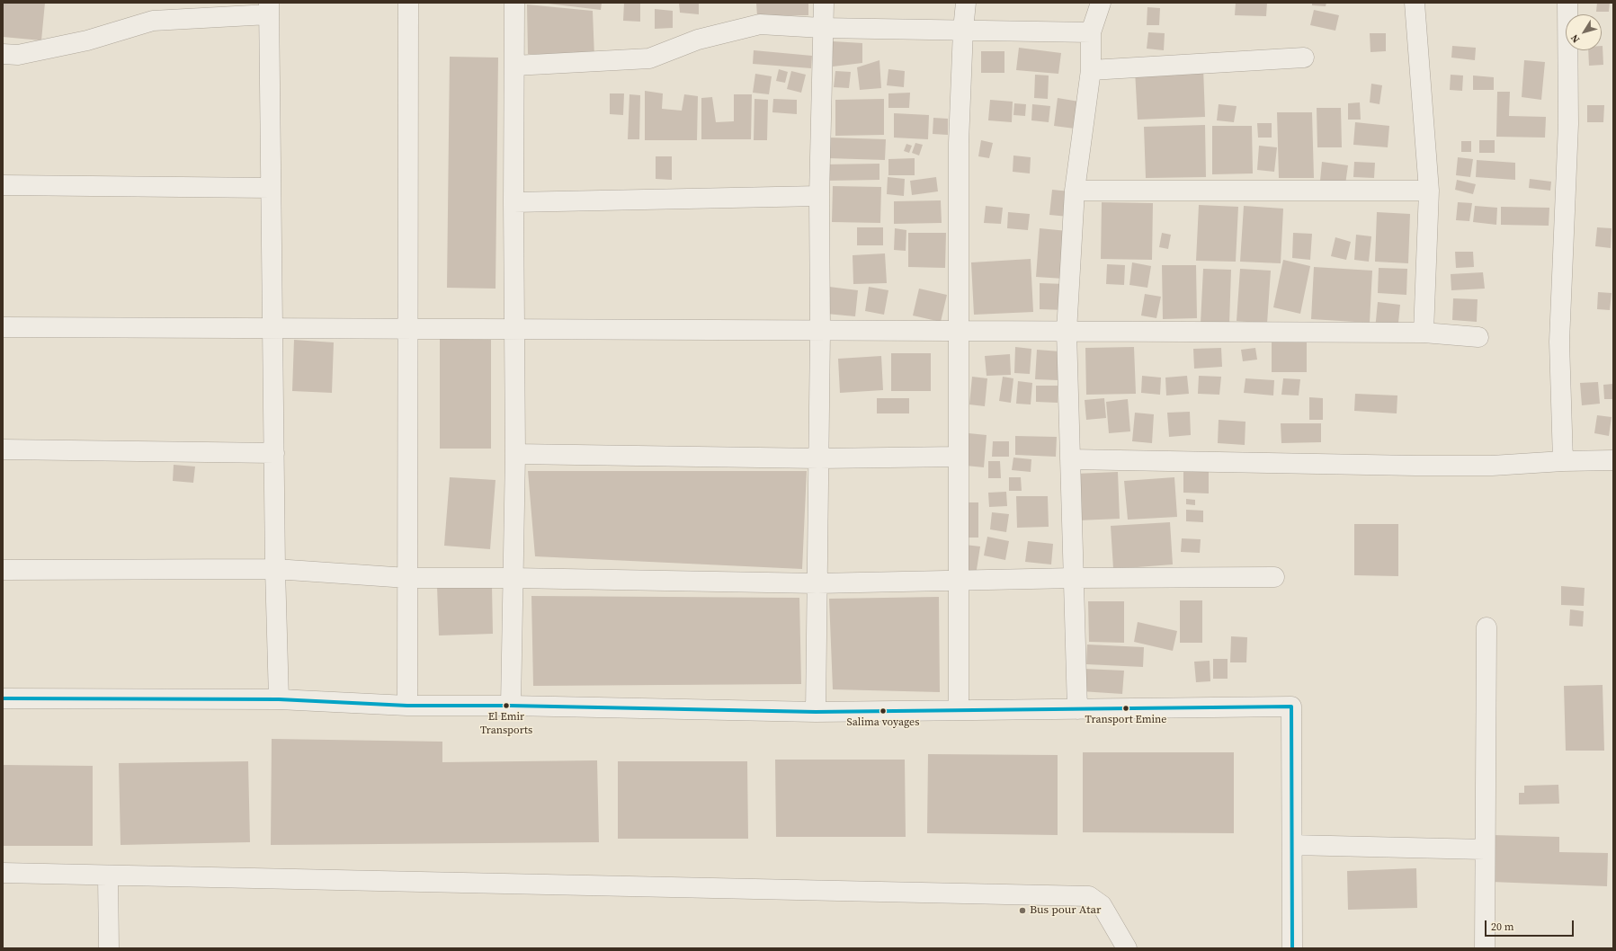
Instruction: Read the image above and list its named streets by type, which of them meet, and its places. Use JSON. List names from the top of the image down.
{
  "places": [
    "El Emir Transports",
    "Transport Emine",
    "Salima voyages",
    "Bus pour Atar"
  ],
  "scale_bar": "20 m",
  "north": "bottom left"
}
